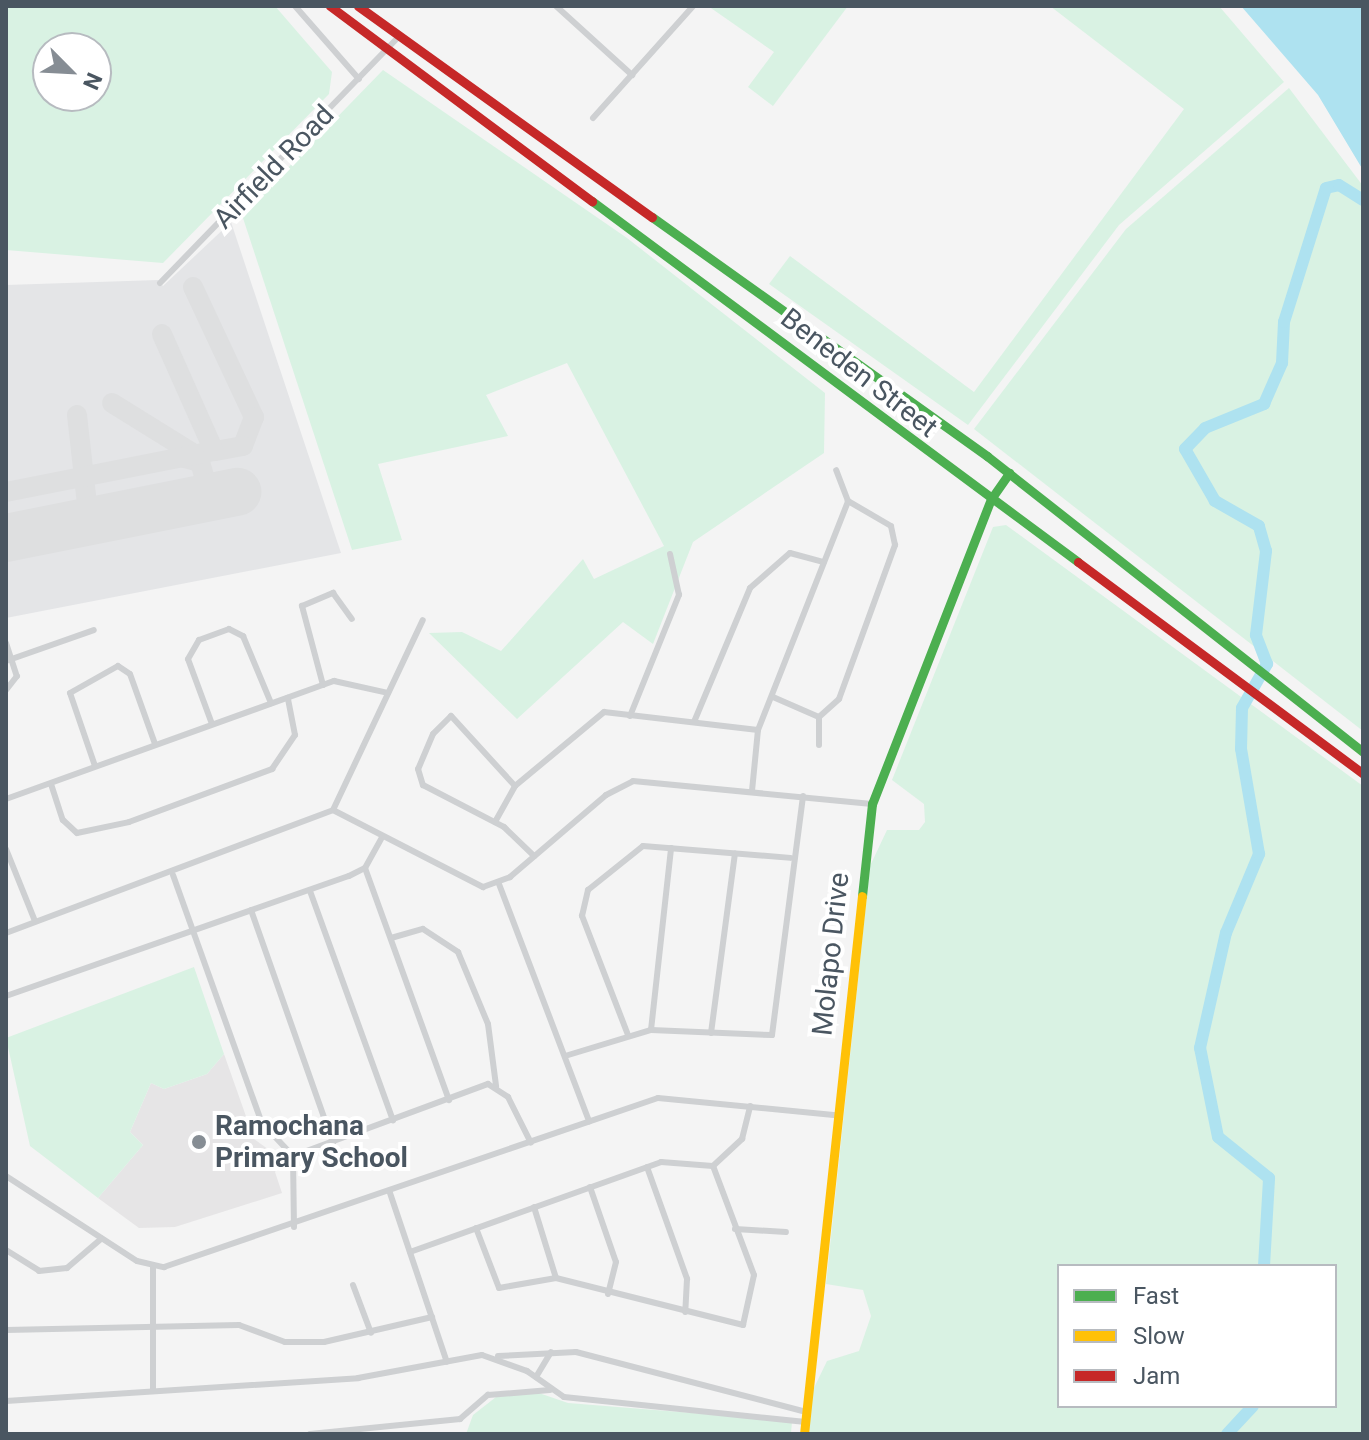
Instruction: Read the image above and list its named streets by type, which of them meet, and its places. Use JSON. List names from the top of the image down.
{
  "streets": {
    "main road": ["Beneden Street", "Molapo Drive"],
    "street": ["Airfield Road"]
  },
  "crossings": [
    ["Airfield Road", "Beneden Street"],
    ["Beneden Street", "Molapo Drive"]
  ],
  "places": ["Ramochana Primary School"],
  "legend": ["Fast", "Slow", "Jam"],
  "north": "bottom right"
}
